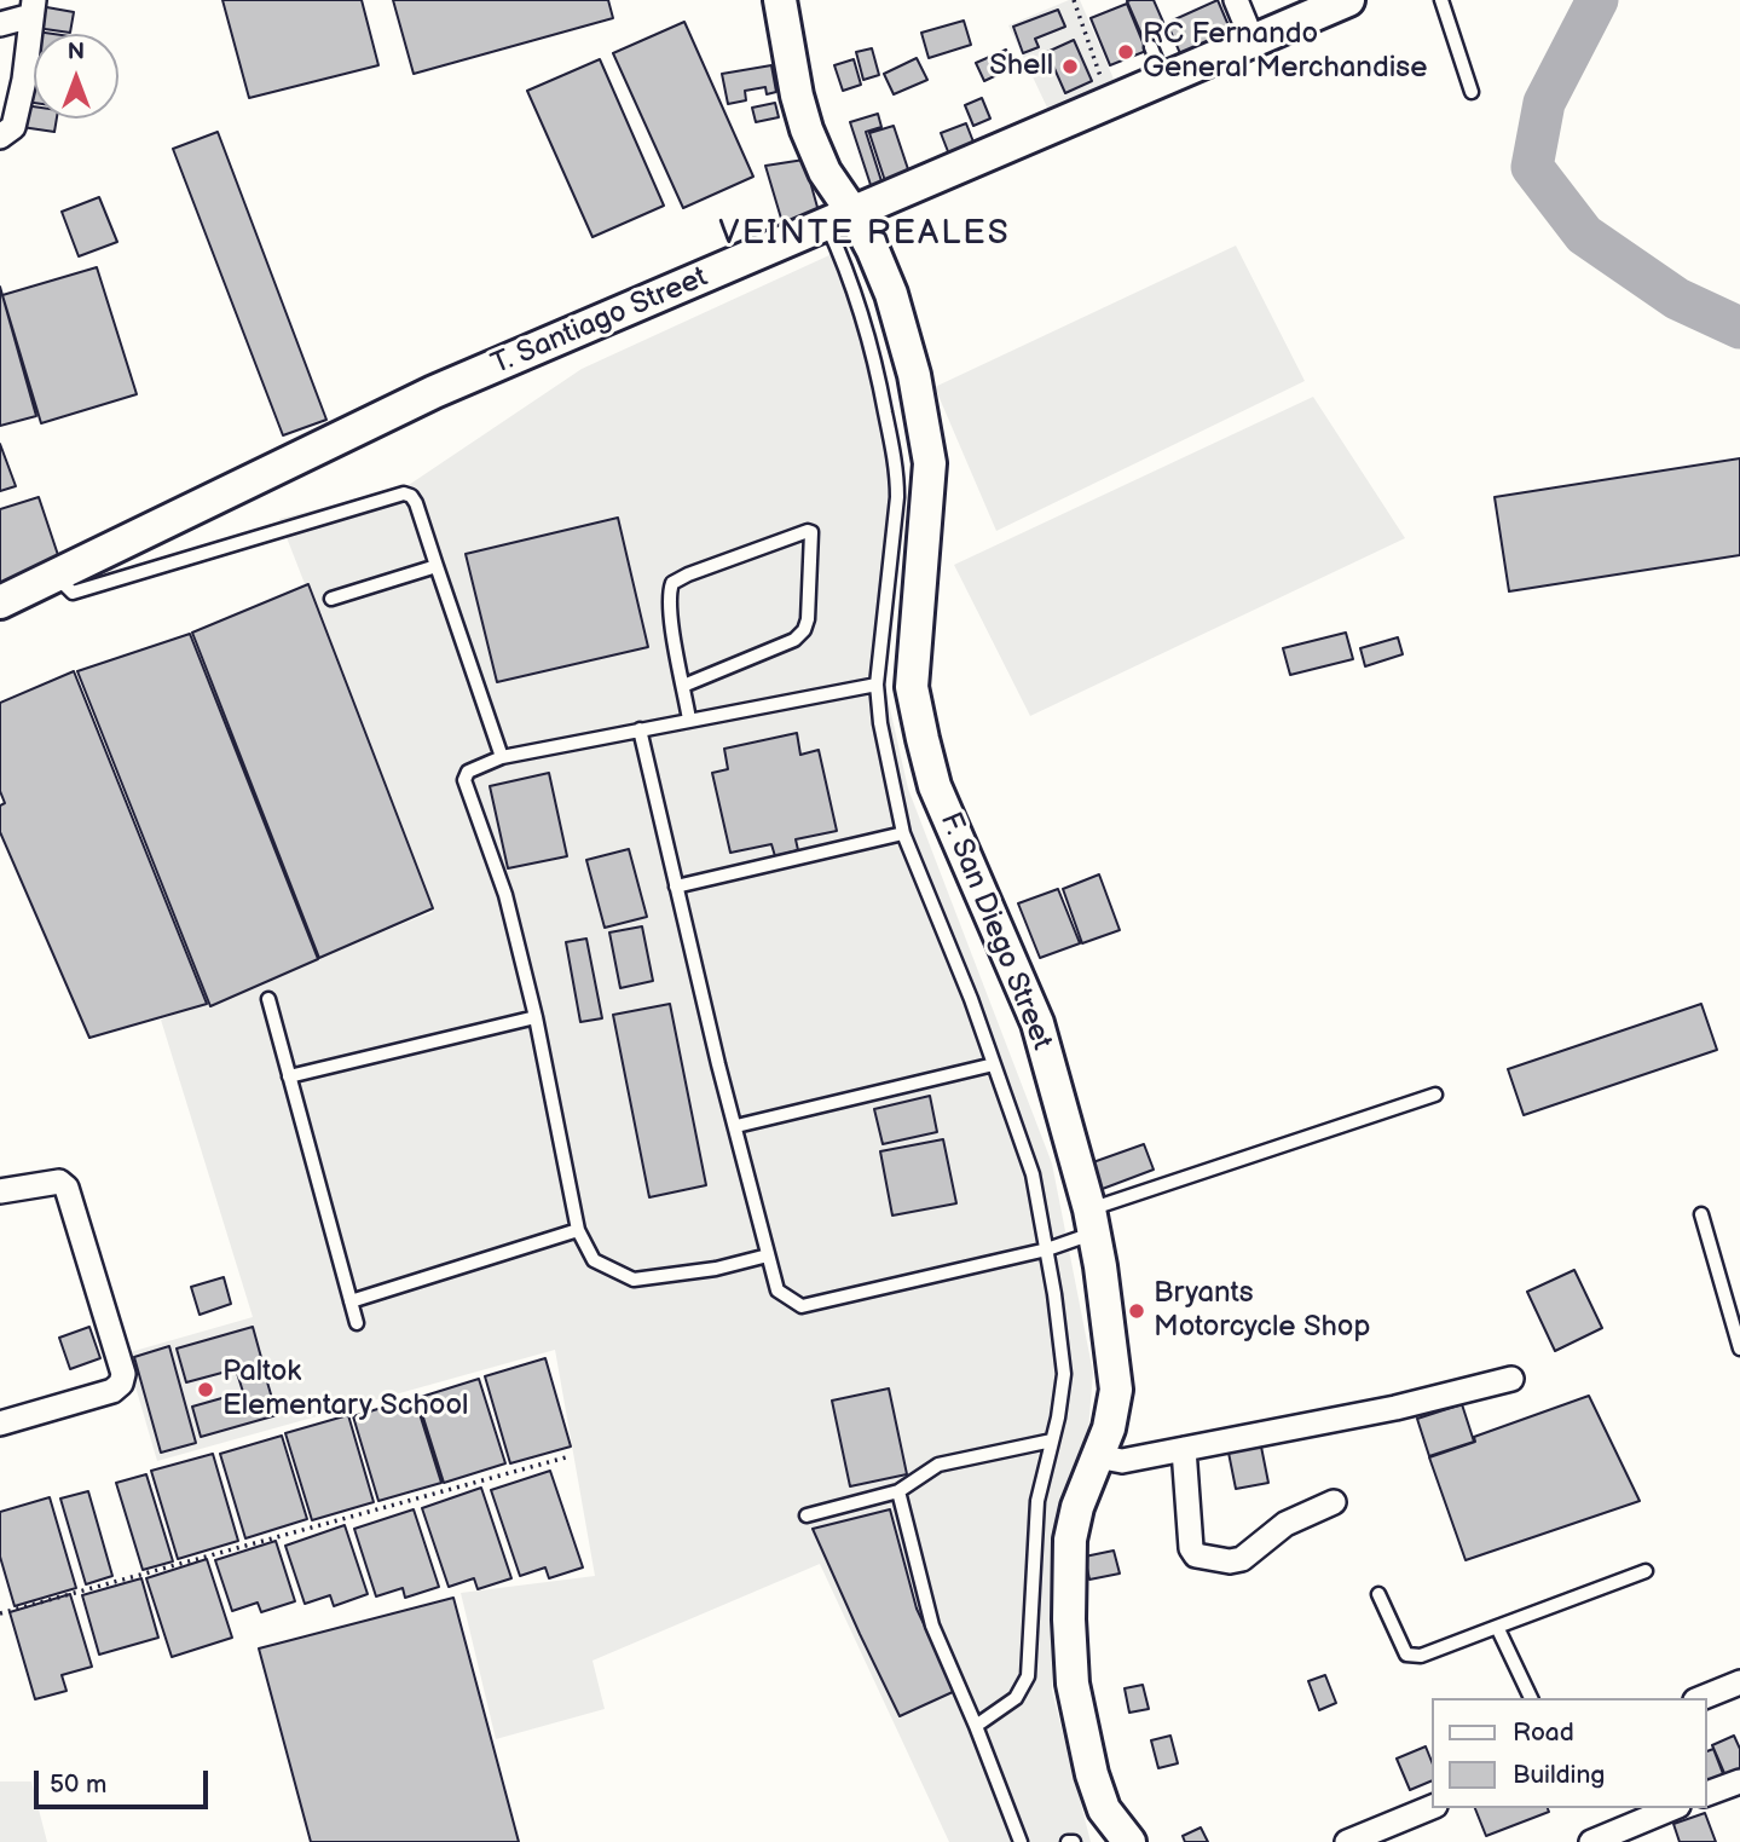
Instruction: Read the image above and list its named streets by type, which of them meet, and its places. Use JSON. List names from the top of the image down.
{
  "streets": {
    "street": ["T. Santiago Street", "F. San Diego Street"]
  },
  "crossings": [
    ["T. Santiago Street", "F. San Diego Street"]
  ],
  "districts": ["VEINTE REALES"],
  "places": [
    "RC Fernando General Merchandise",
    "Shell",
    "Bryants Motorcycle Shop",
    "Paltok Elementary School"
  ],
  "legend": ["Road", "Building"],
  "scale_bar": "50 m",
  "north": "top"
}
